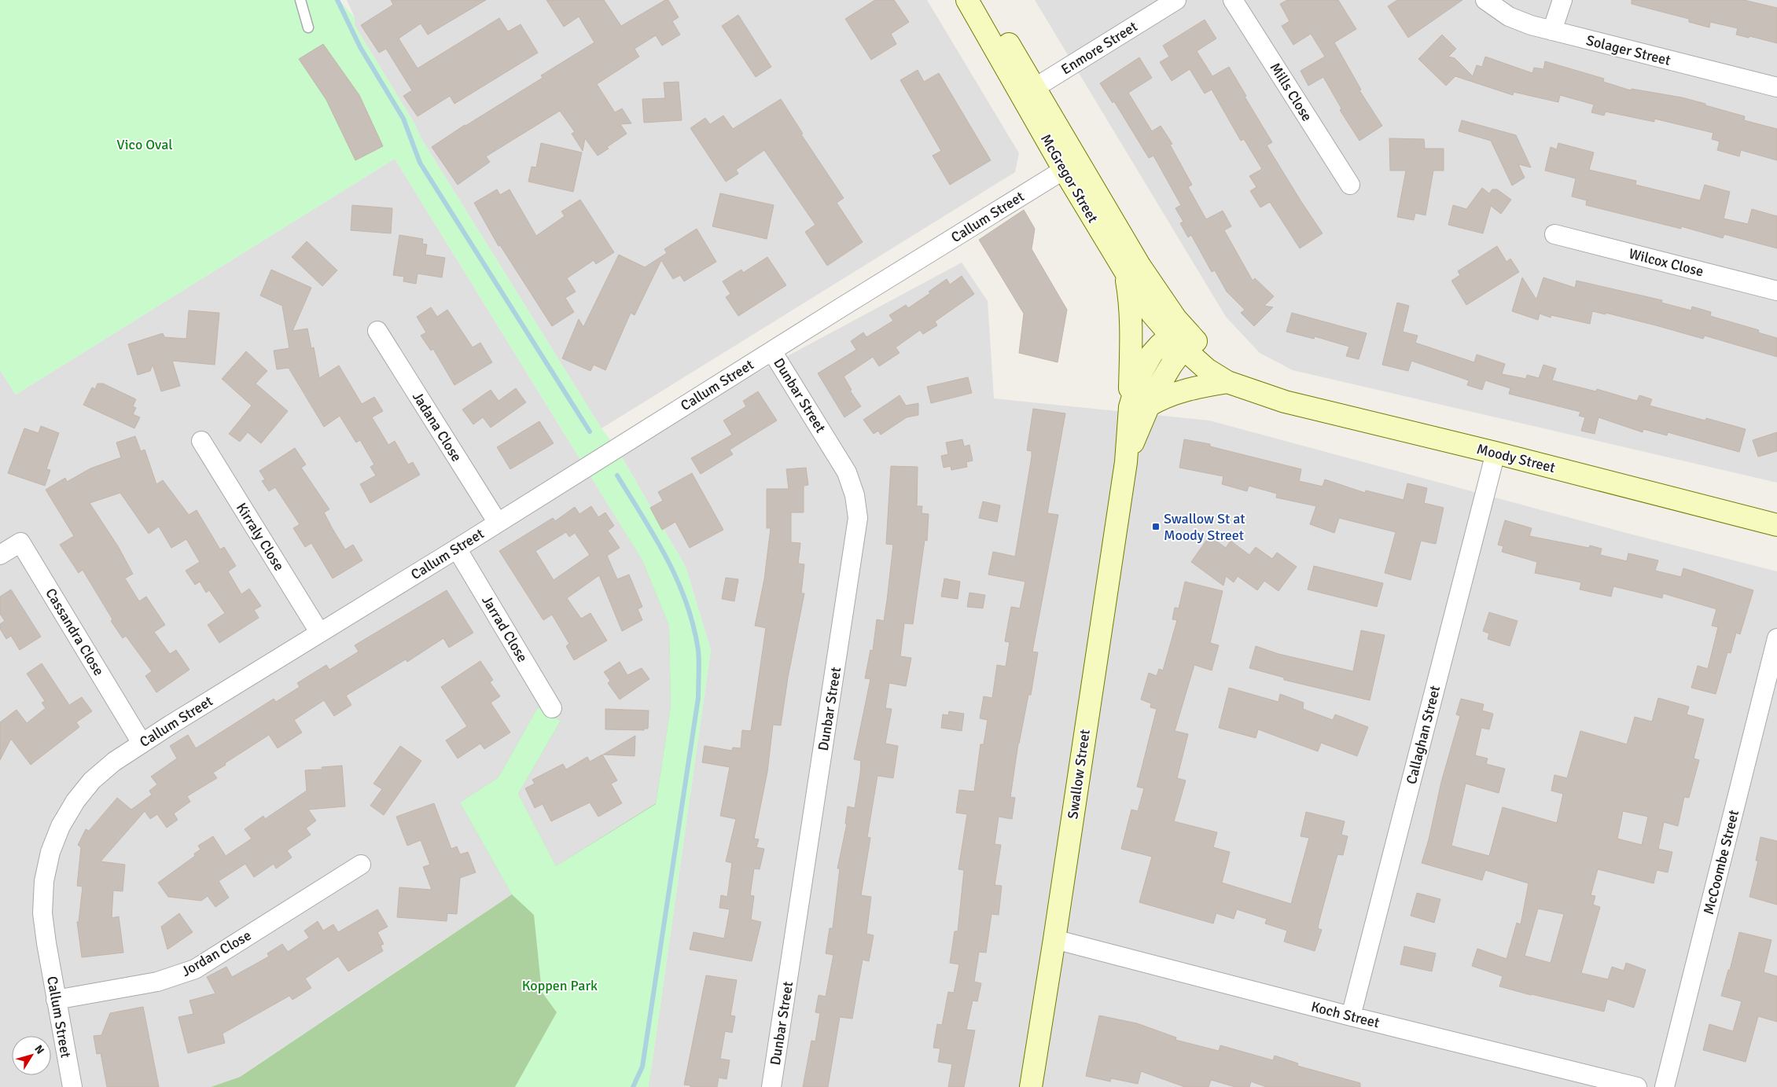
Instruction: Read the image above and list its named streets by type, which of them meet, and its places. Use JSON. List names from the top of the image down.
{
  "streets": {
    "main road": ["McGregor Street", "Moody Street", "Swallow Street"],
    "street": [
      "Enmore Street",
      "Solager Street",
      "Mills Close",
      "Callum Street",
      "Wilcox Close",
      "Dunbar Street",
      "Jadana Close",
      "Kirraly Close",
      "Jarrad Close",
      "Cassandra Close",
      "Callaghan Street",
      "McCoombe Street",
      "Jordan Close",
      "Koch Street"
    ]
  },
  "crossings": [
    ["Enmore Street", "McGregor Street"],
    ["McGregor Street", "Callum Street"],
    ["McGregor Street", "Moody Street"],
    ["McGregor Street", "Swallow Street"],
    ["Callum Street", "Dunbar Street"],
    ["Callum Street", "Jadana Close"],
    ["Callum Street", "Kirraly Close"],
    ["Callum Street", "Jarrad Close"],
    ["Callum Street", "Cassandra Close"],
    ["Callum Street", "Jordan Close"],
    ["Moody Street", "Callaghan Street"],
    ["Moody Street", "Swallow Street"],
    ["Callaghan Street", "Koch Street"],
    ["Swallow Street", "Koch Street"]
  ],
  "parks": ["Vico Oval", "Koppen Park"],
  "places": {
    "transit": ["Swallow St at Moody Street"]
  },
  "north": "top right"
}
